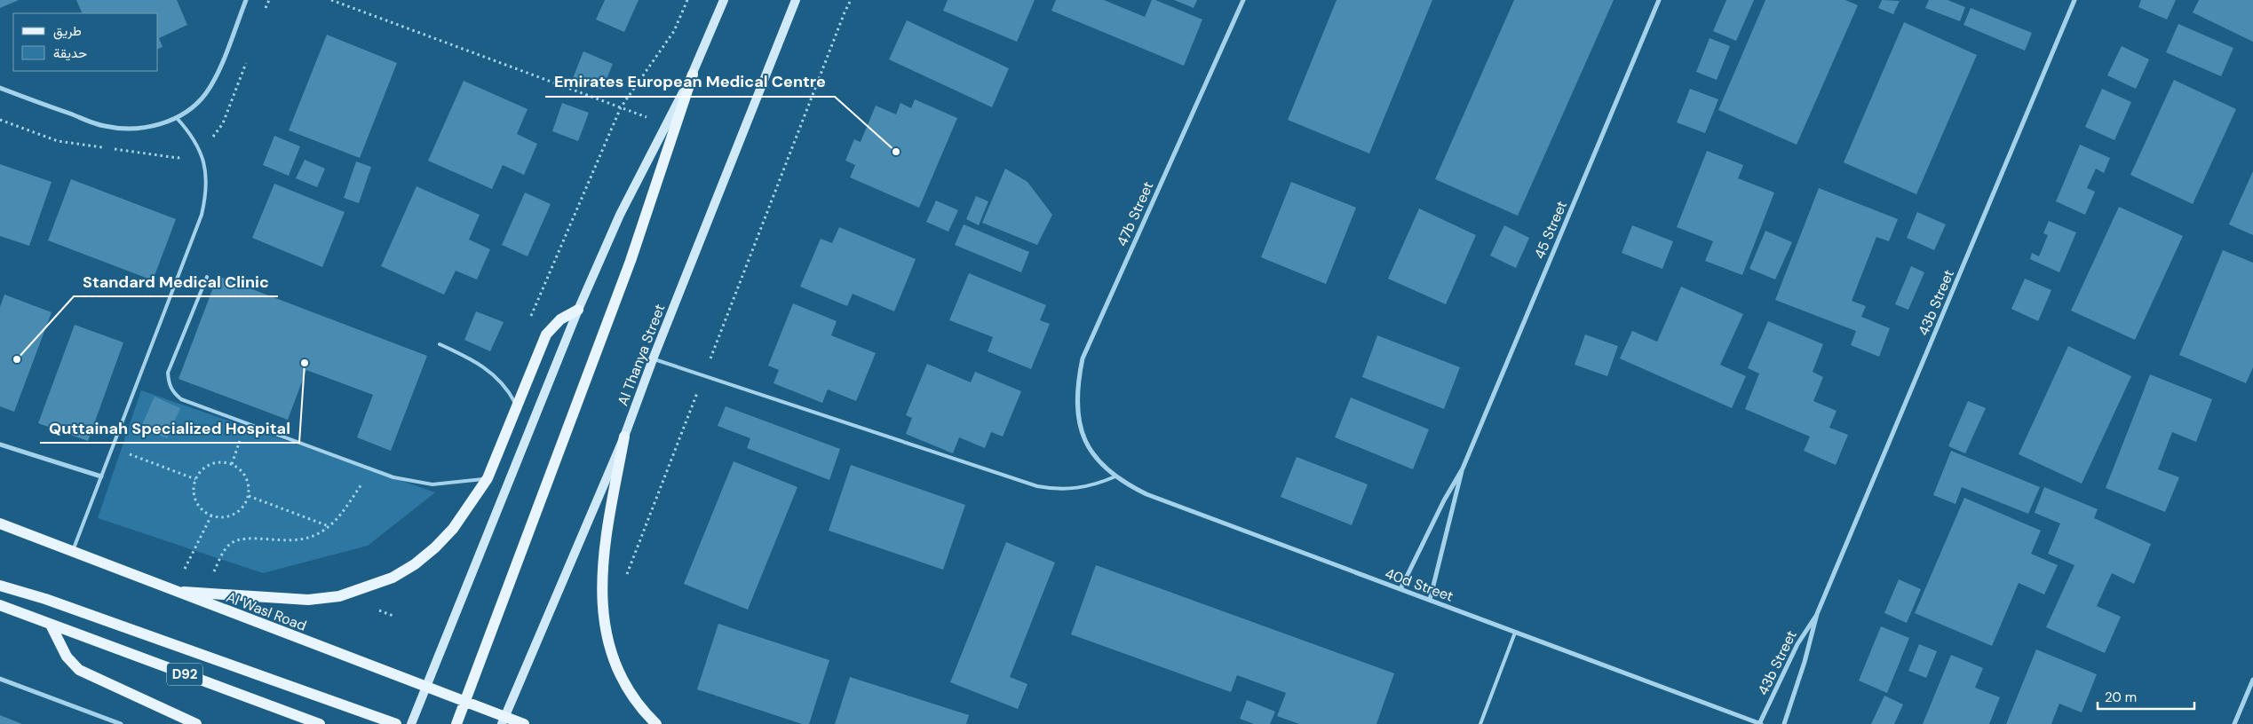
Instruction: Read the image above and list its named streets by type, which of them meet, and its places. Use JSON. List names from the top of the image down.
{
  "streets": {
    "main road": ["Al Thanya Street", "Al Wasl Road", "D92"],
    "street": [
      "47b Street",
      "45 Street",
      "43b Street",
      "40d Street"
    ]
  },
  "crossings": [
    ["47b Street", "40d Street"],
    ["45 Street", "40d Street"],
    ["43b Street", "40d Street"],
    ["Al Thanya Street", "Al Wasl Road"]
  ],
  "places": ["Emirates European Medical Centre", "Standard Medical Clinic", "Quttainah Specialized Hospital"],
  "legend": ["طريق", "حديقة"],
  "scale_bar": "20 m"
}
